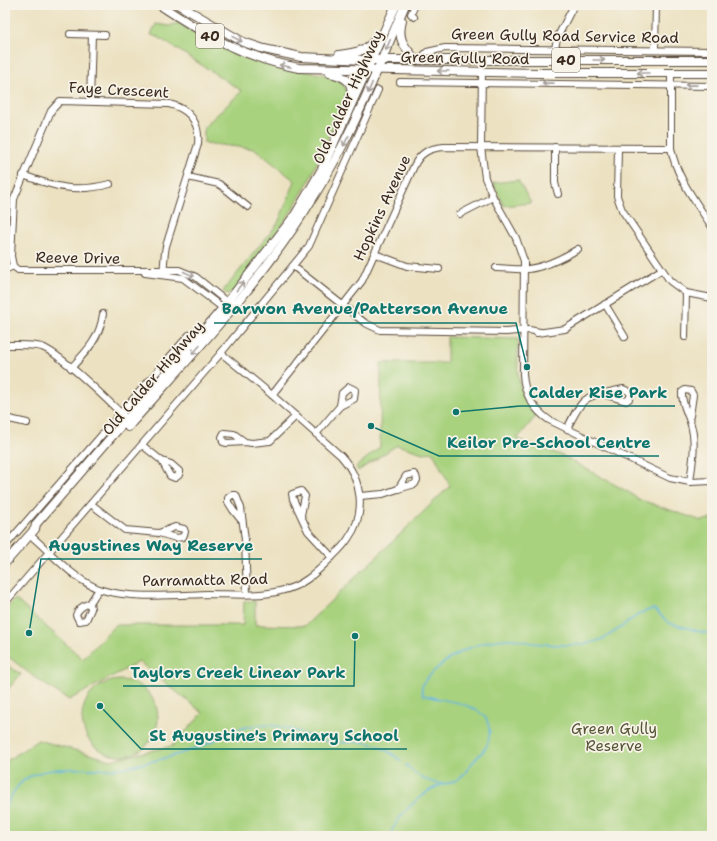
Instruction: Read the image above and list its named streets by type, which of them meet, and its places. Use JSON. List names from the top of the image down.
{
  "streets": {
    "main road": ["40", "Green Gully Road", "Old Calder Highway"],
    "street": [
      "Green Gully Road Service Road",
      "Faye Crescent",
      "Hopkins Avenue",
      "Reeve Drive",
      "Parramatta Road"
    ]
  },
  "crossings": [
    ["Green Gully Road Service Road", "Green Gully Road"],
    ["Green Gully Road", "Old Calder Highway"],
    ["Faye Crescent", "Reeve Drive"],
    ["Old Calder Highway", "Reeve Drive"],
    ["Old Calder Highway", "Parramatta Road"],
    ["Hopkins Avenue", "Parramatta Road"]
  ],
  "parks": ["Green Gully Reserve"],
  "places": [
    "Barwon Avenue/Patterson Avenue",
    "Calder Rise Park",
    "Keilor Pre-School Centre",
    "Augustines Way Reserve",
    "Taylors Creek Linear Park",
    "St Augustine's Primary School"
  ]
}
